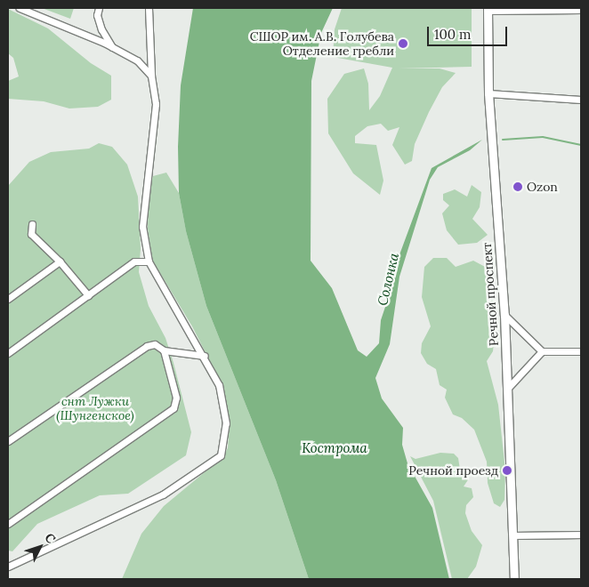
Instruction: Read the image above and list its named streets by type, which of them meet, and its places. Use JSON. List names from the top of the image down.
{
  "streets": {
    "street": ["Речной проспект"]
  },
  "water": ["Солонка", "Кострома"],
  "parks": ["снт Лужки (Шунгенское)"],
  "places": ["СШОР им. А.В. Голубева Отделение гребли", "Ozon", "Речной проезд"],
  "scale_bar": "100 m",
  "north": "top right"
}
